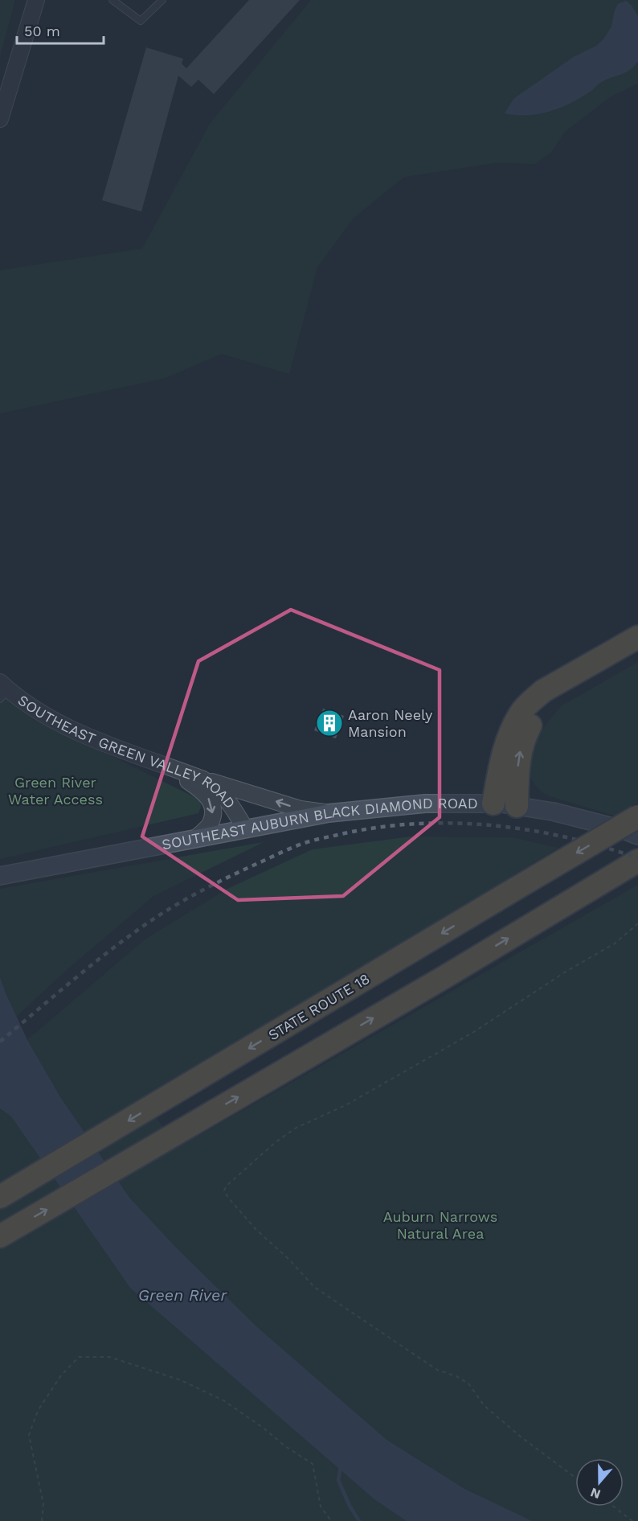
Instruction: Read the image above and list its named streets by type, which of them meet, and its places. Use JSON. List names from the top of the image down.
{
  "streets": {
    "highway": ["STATE ROUTE 18"],
    "main road": ["SOUTHEAST AUBURN BLACK DIAMOND ROAD"],
    "street": ["SOUTHEAST GREEN VALLEY ROAD"]
  },
  "crossings": [
    ["SOUTHEAST GREEN VALLEY ROAD", "SOUTHEAST AUBURN BLACK DIAMOND ROAD"]
  ],
  "water": ["Green River"],
  "parks": ["Green River Water Access", "Auburn Narrows Natural Area"],
  "places": {
    "building": ["Aaron Neely Mansion"]
  },
  "scale_bar": "50 m",
  "north": "bottom"
}
